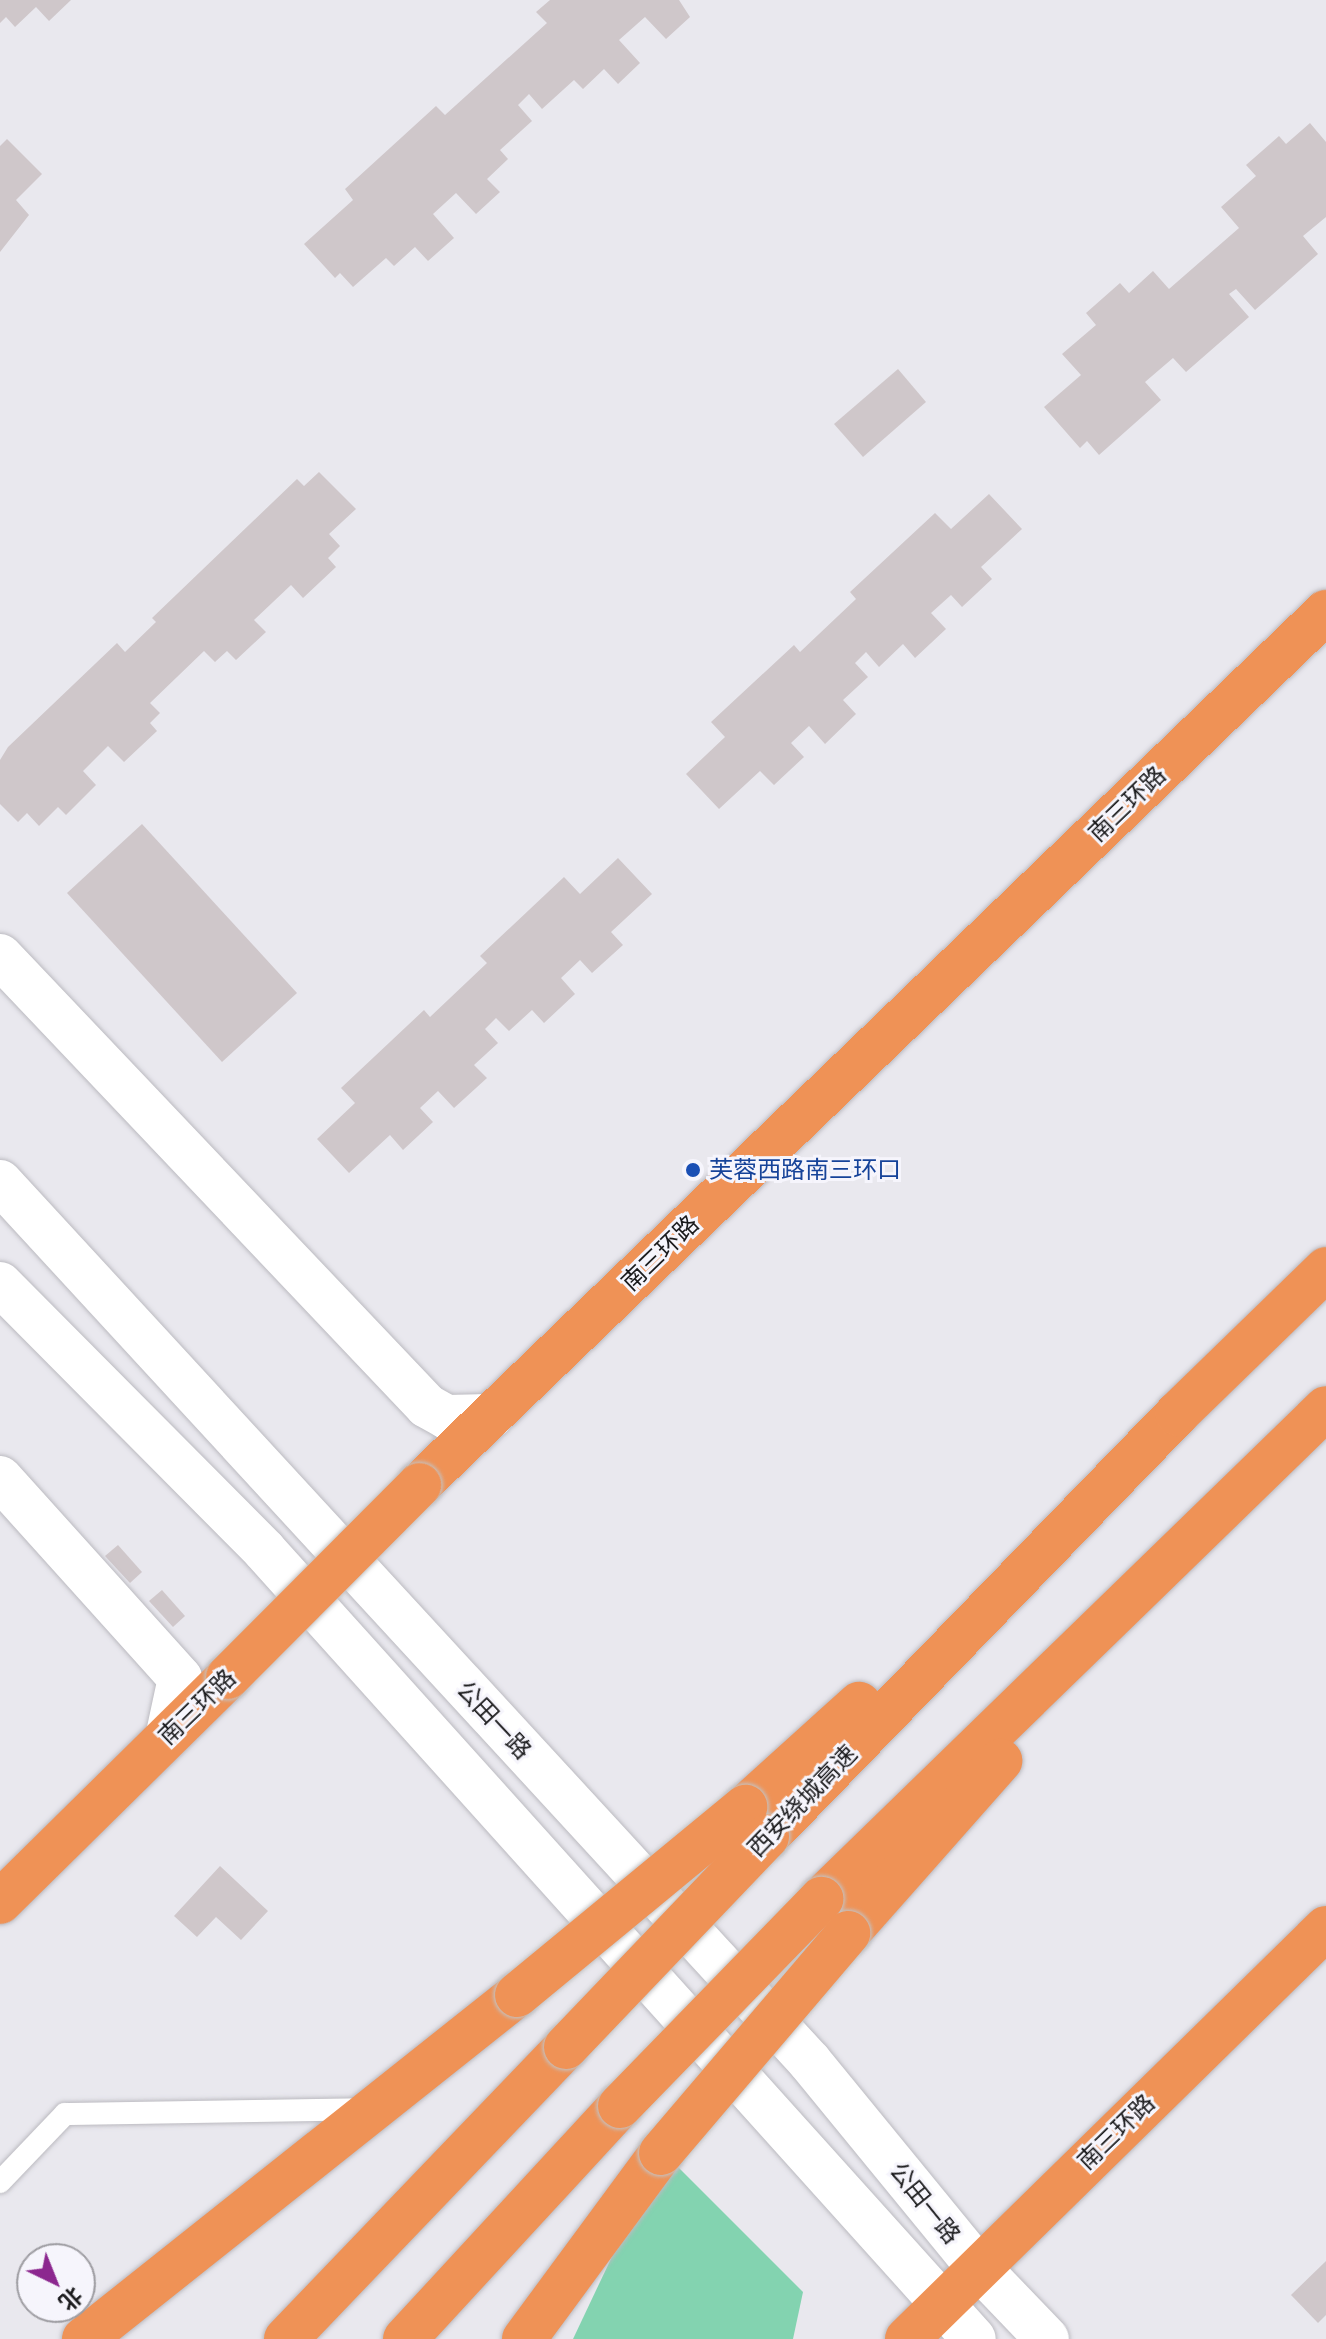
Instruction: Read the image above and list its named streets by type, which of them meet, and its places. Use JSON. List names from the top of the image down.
{
  "streets": {
    "highway": ["南三环路", "西安绕城高速"],
    "main road": ["公田一路"]
  },
  "crossings": [
    ["南三环路", "公田一路"]
  ],
  "places": ["芙蓉西路南三环口"],
  "north": "bottom right"
}
